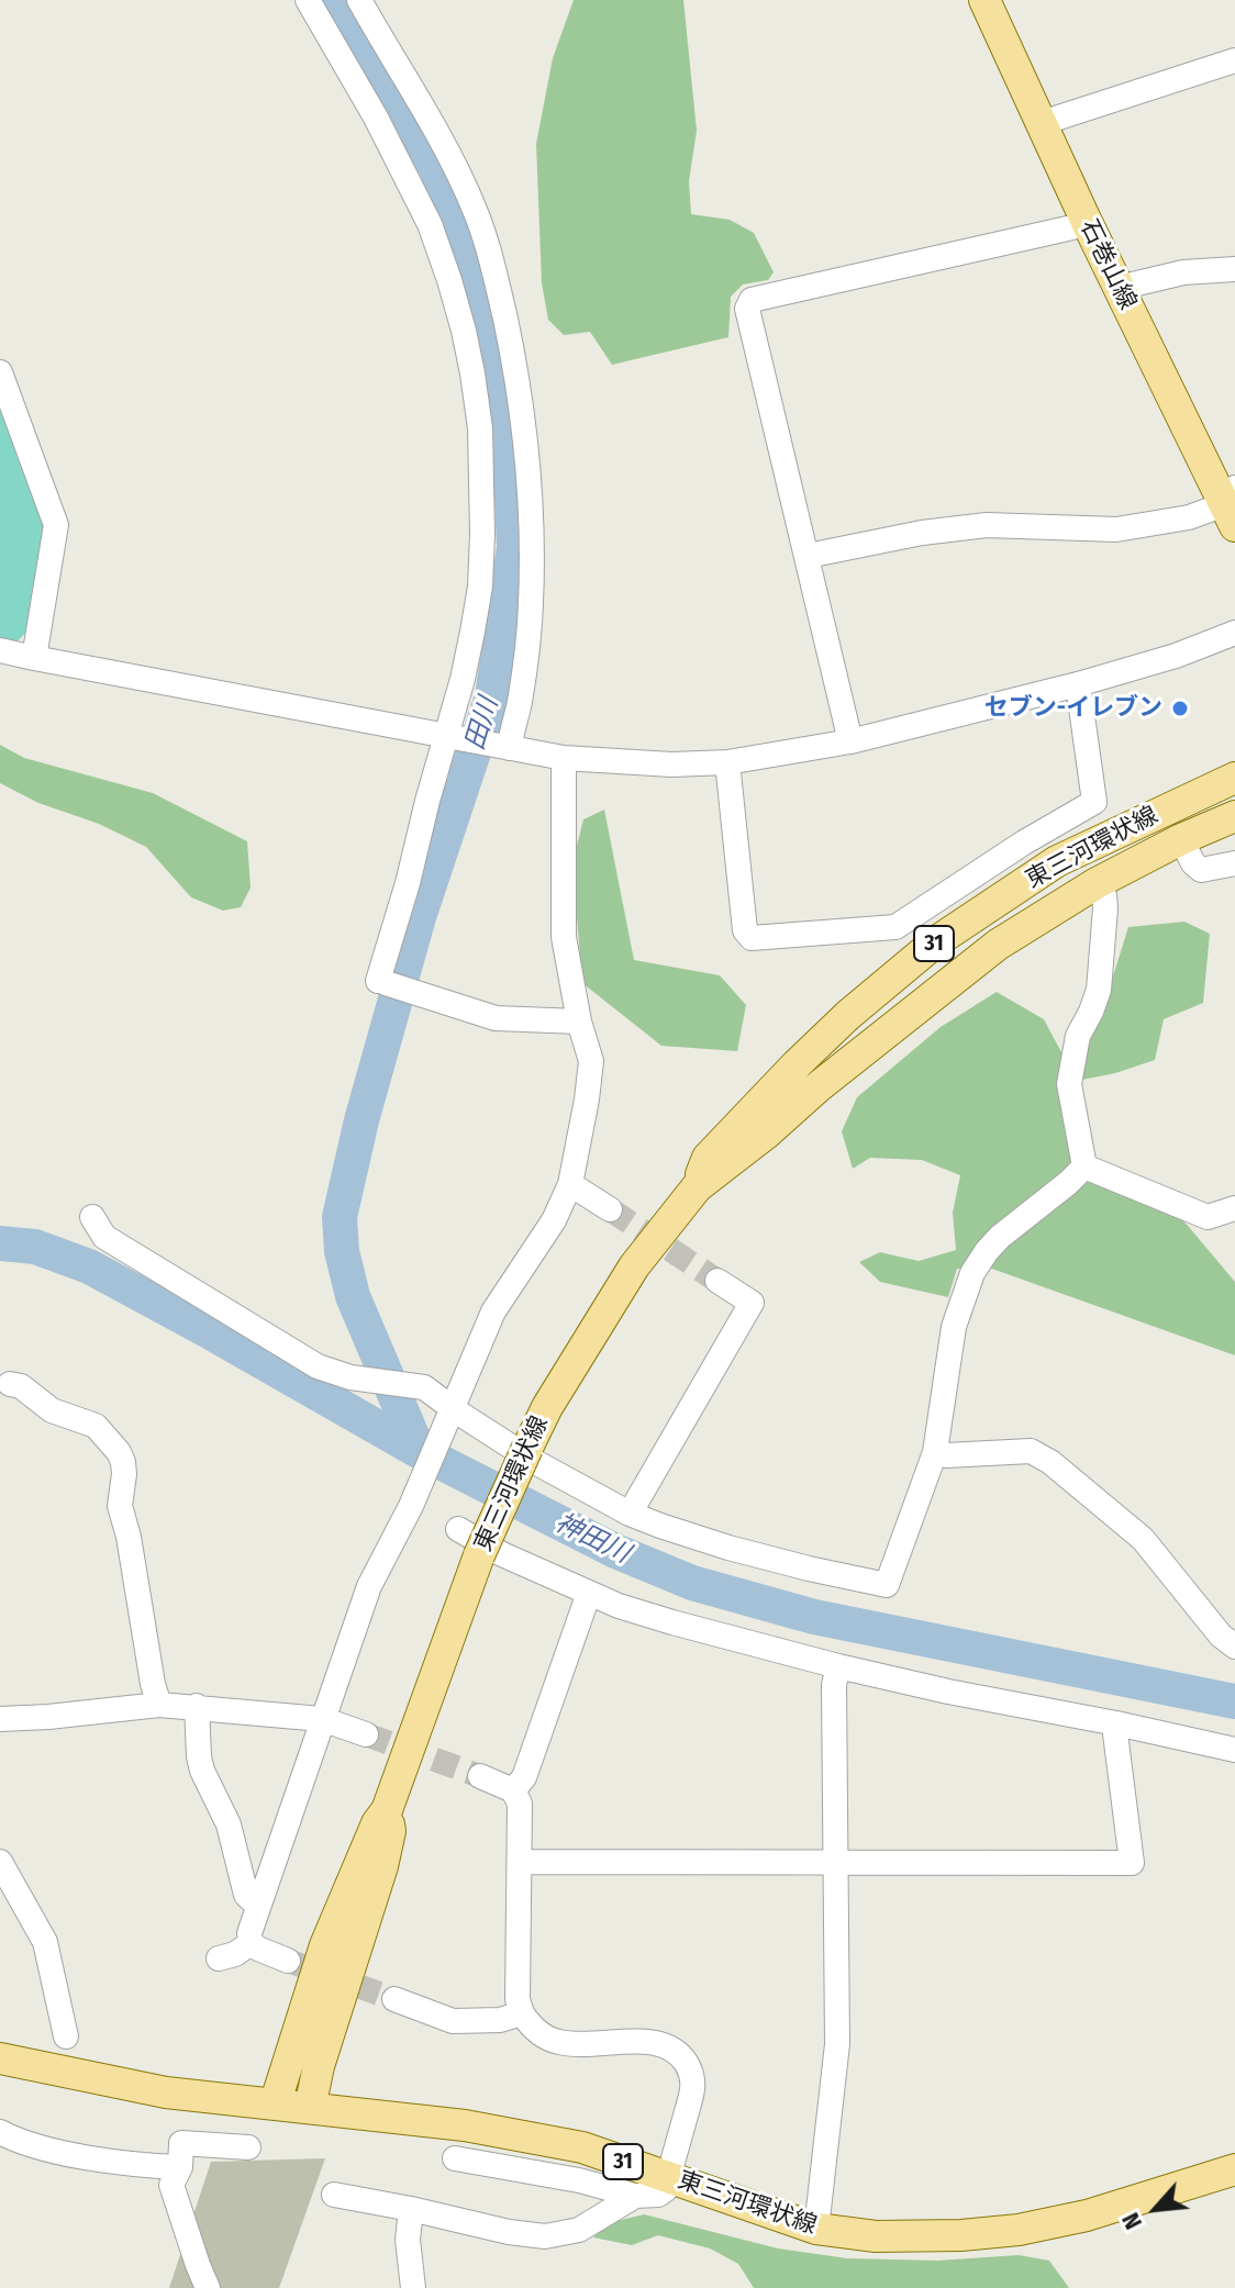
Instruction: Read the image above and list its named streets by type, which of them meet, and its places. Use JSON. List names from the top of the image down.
{
  "streets": {
    "main road": ["石巻山線", "東三河環状線", "31"]
  },
  "water": ["田川", "神田川"],
  "places": ["セブン-イレブン"],
  "north": "bottom left"
}
